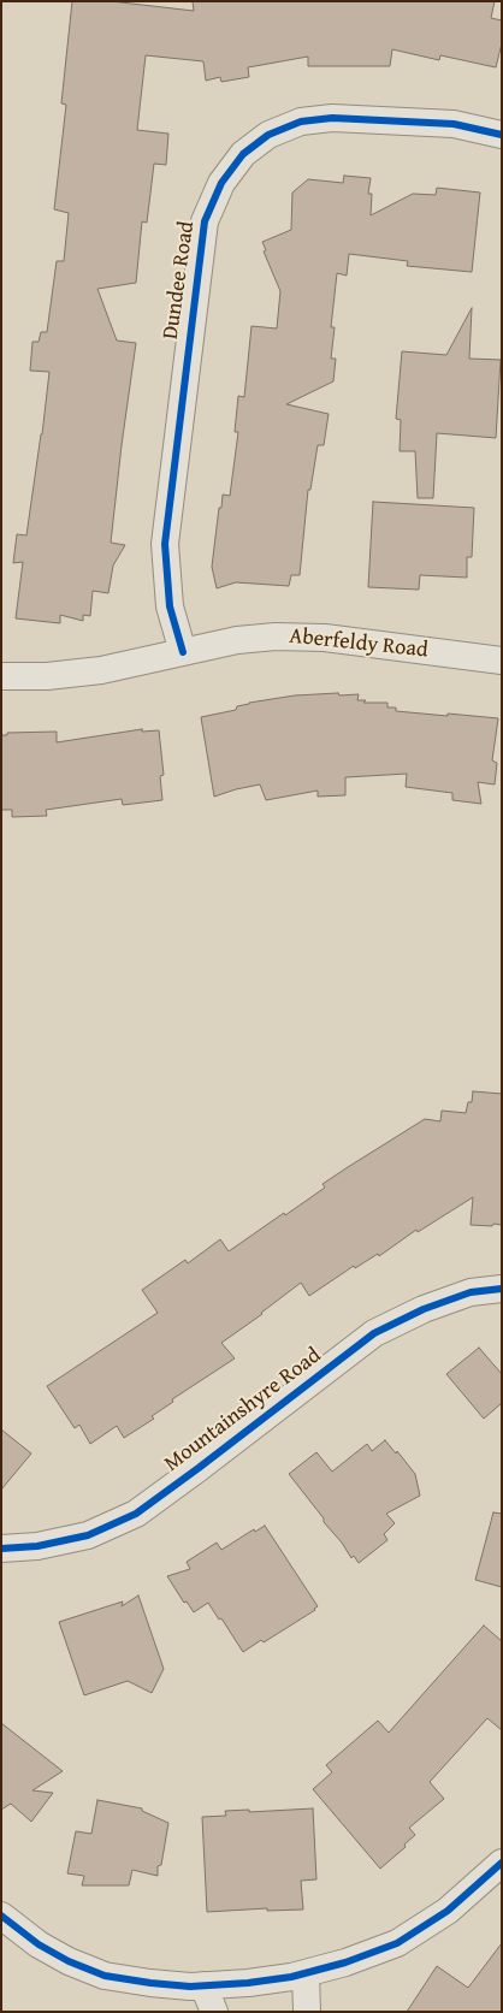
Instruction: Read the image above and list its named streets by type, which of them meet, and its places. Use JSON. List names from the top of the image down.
{
  "streets": {
    "street": ["Dundee Road", "Aberfeldy Road", "Mountainshyre Road"]
  },
  "crossings": [
    ["Dundee Road", "Aberfeldy Road"]
  ]
}
